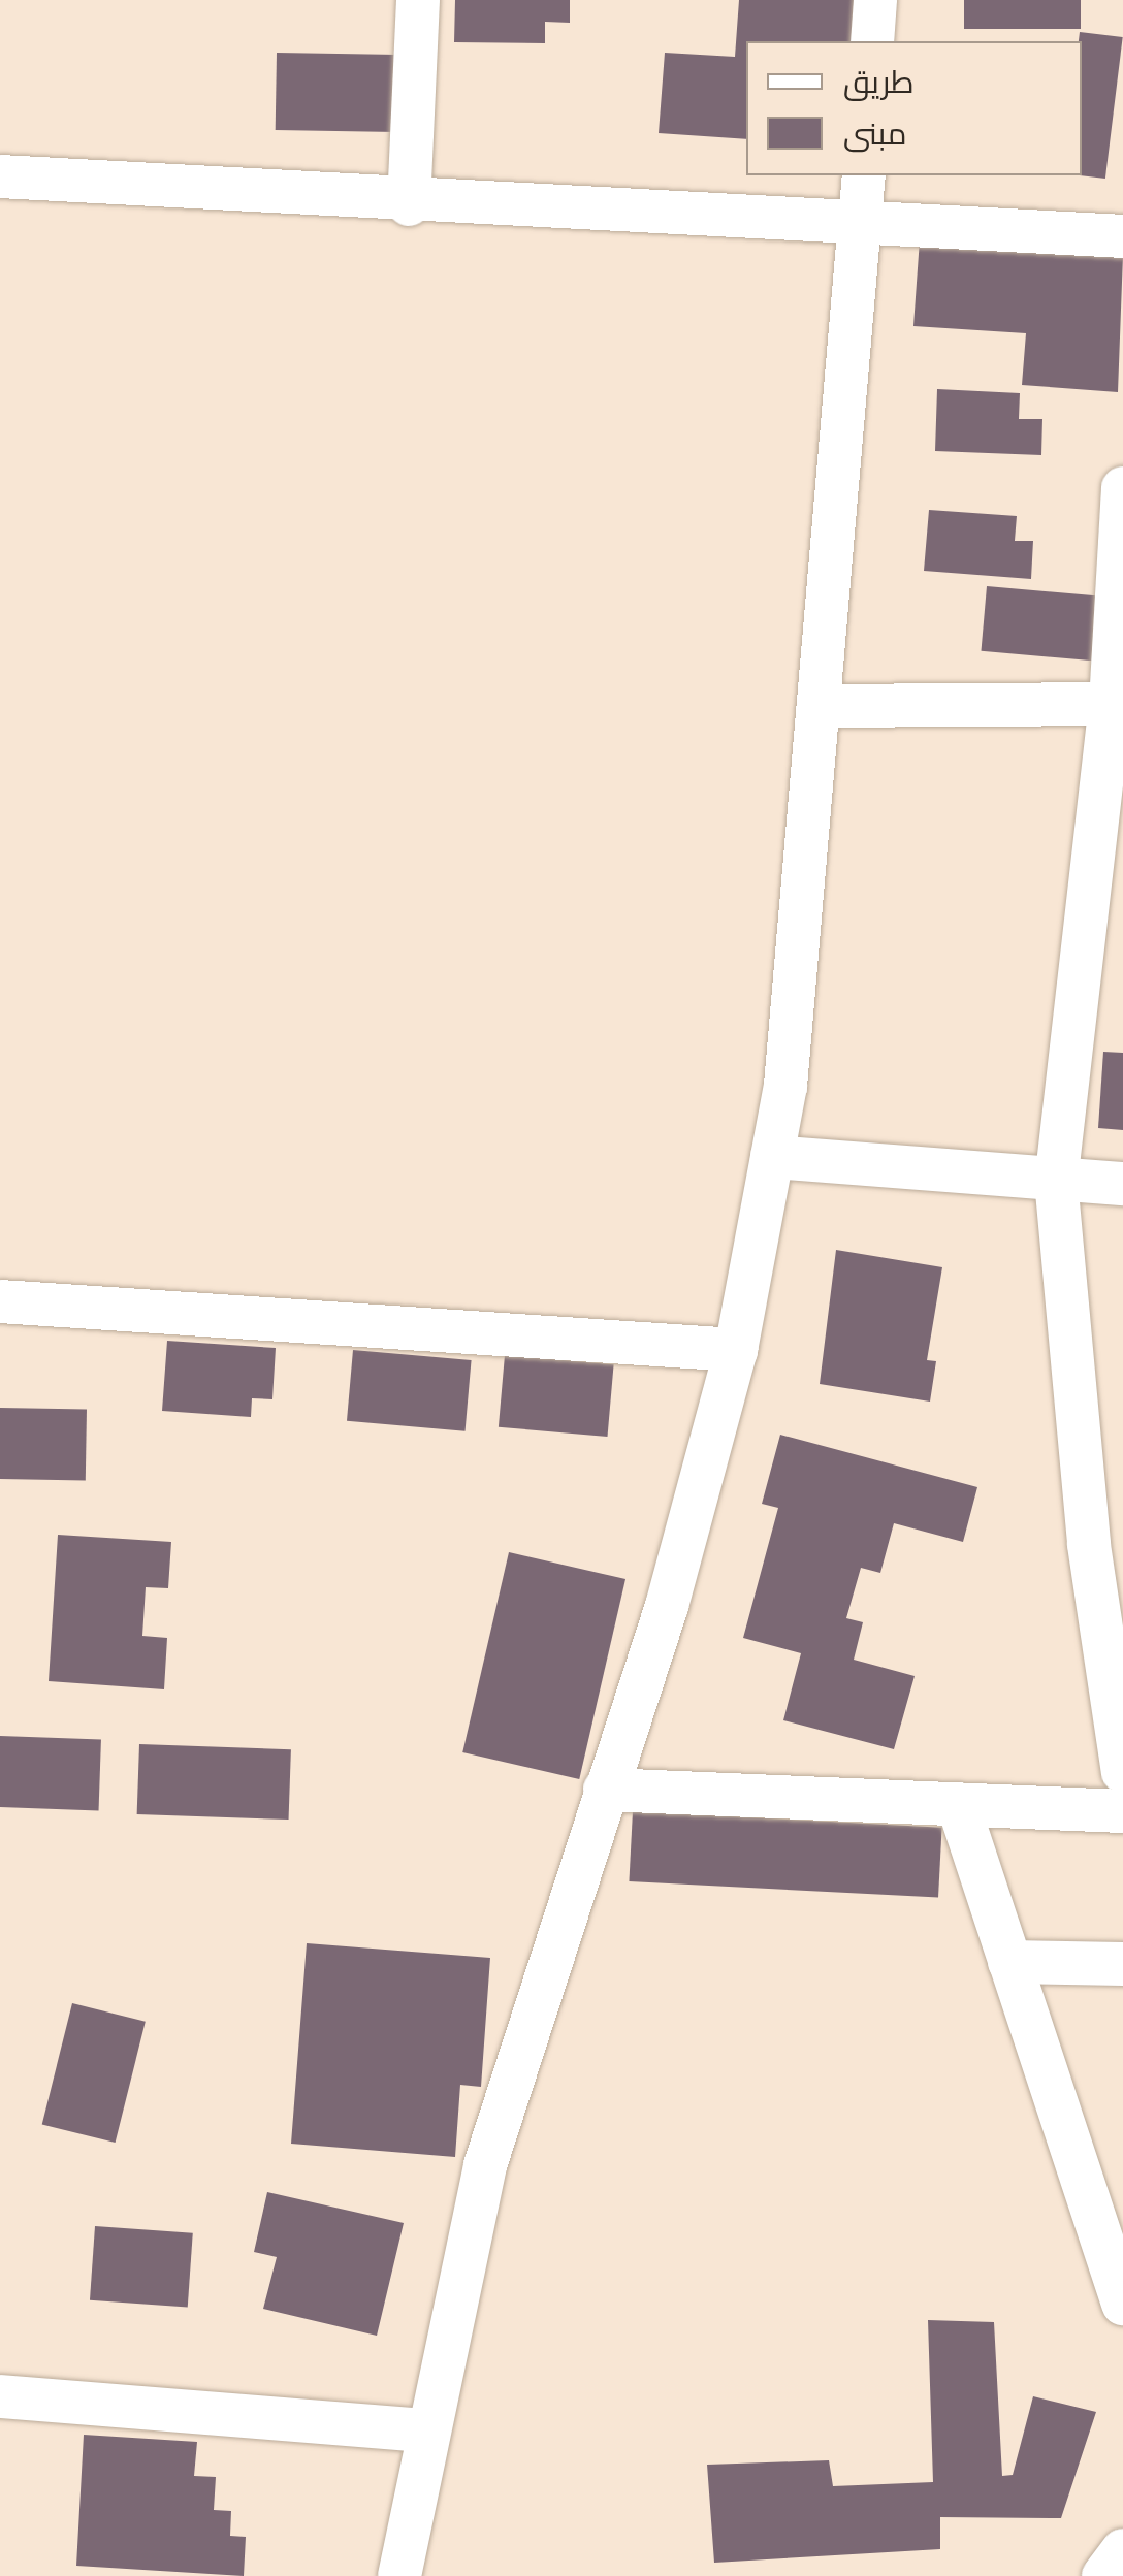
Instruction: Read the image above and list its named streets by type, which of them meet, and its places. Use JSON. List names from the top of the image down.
{
  "legend": ["طريق", "مبنى"]
}
